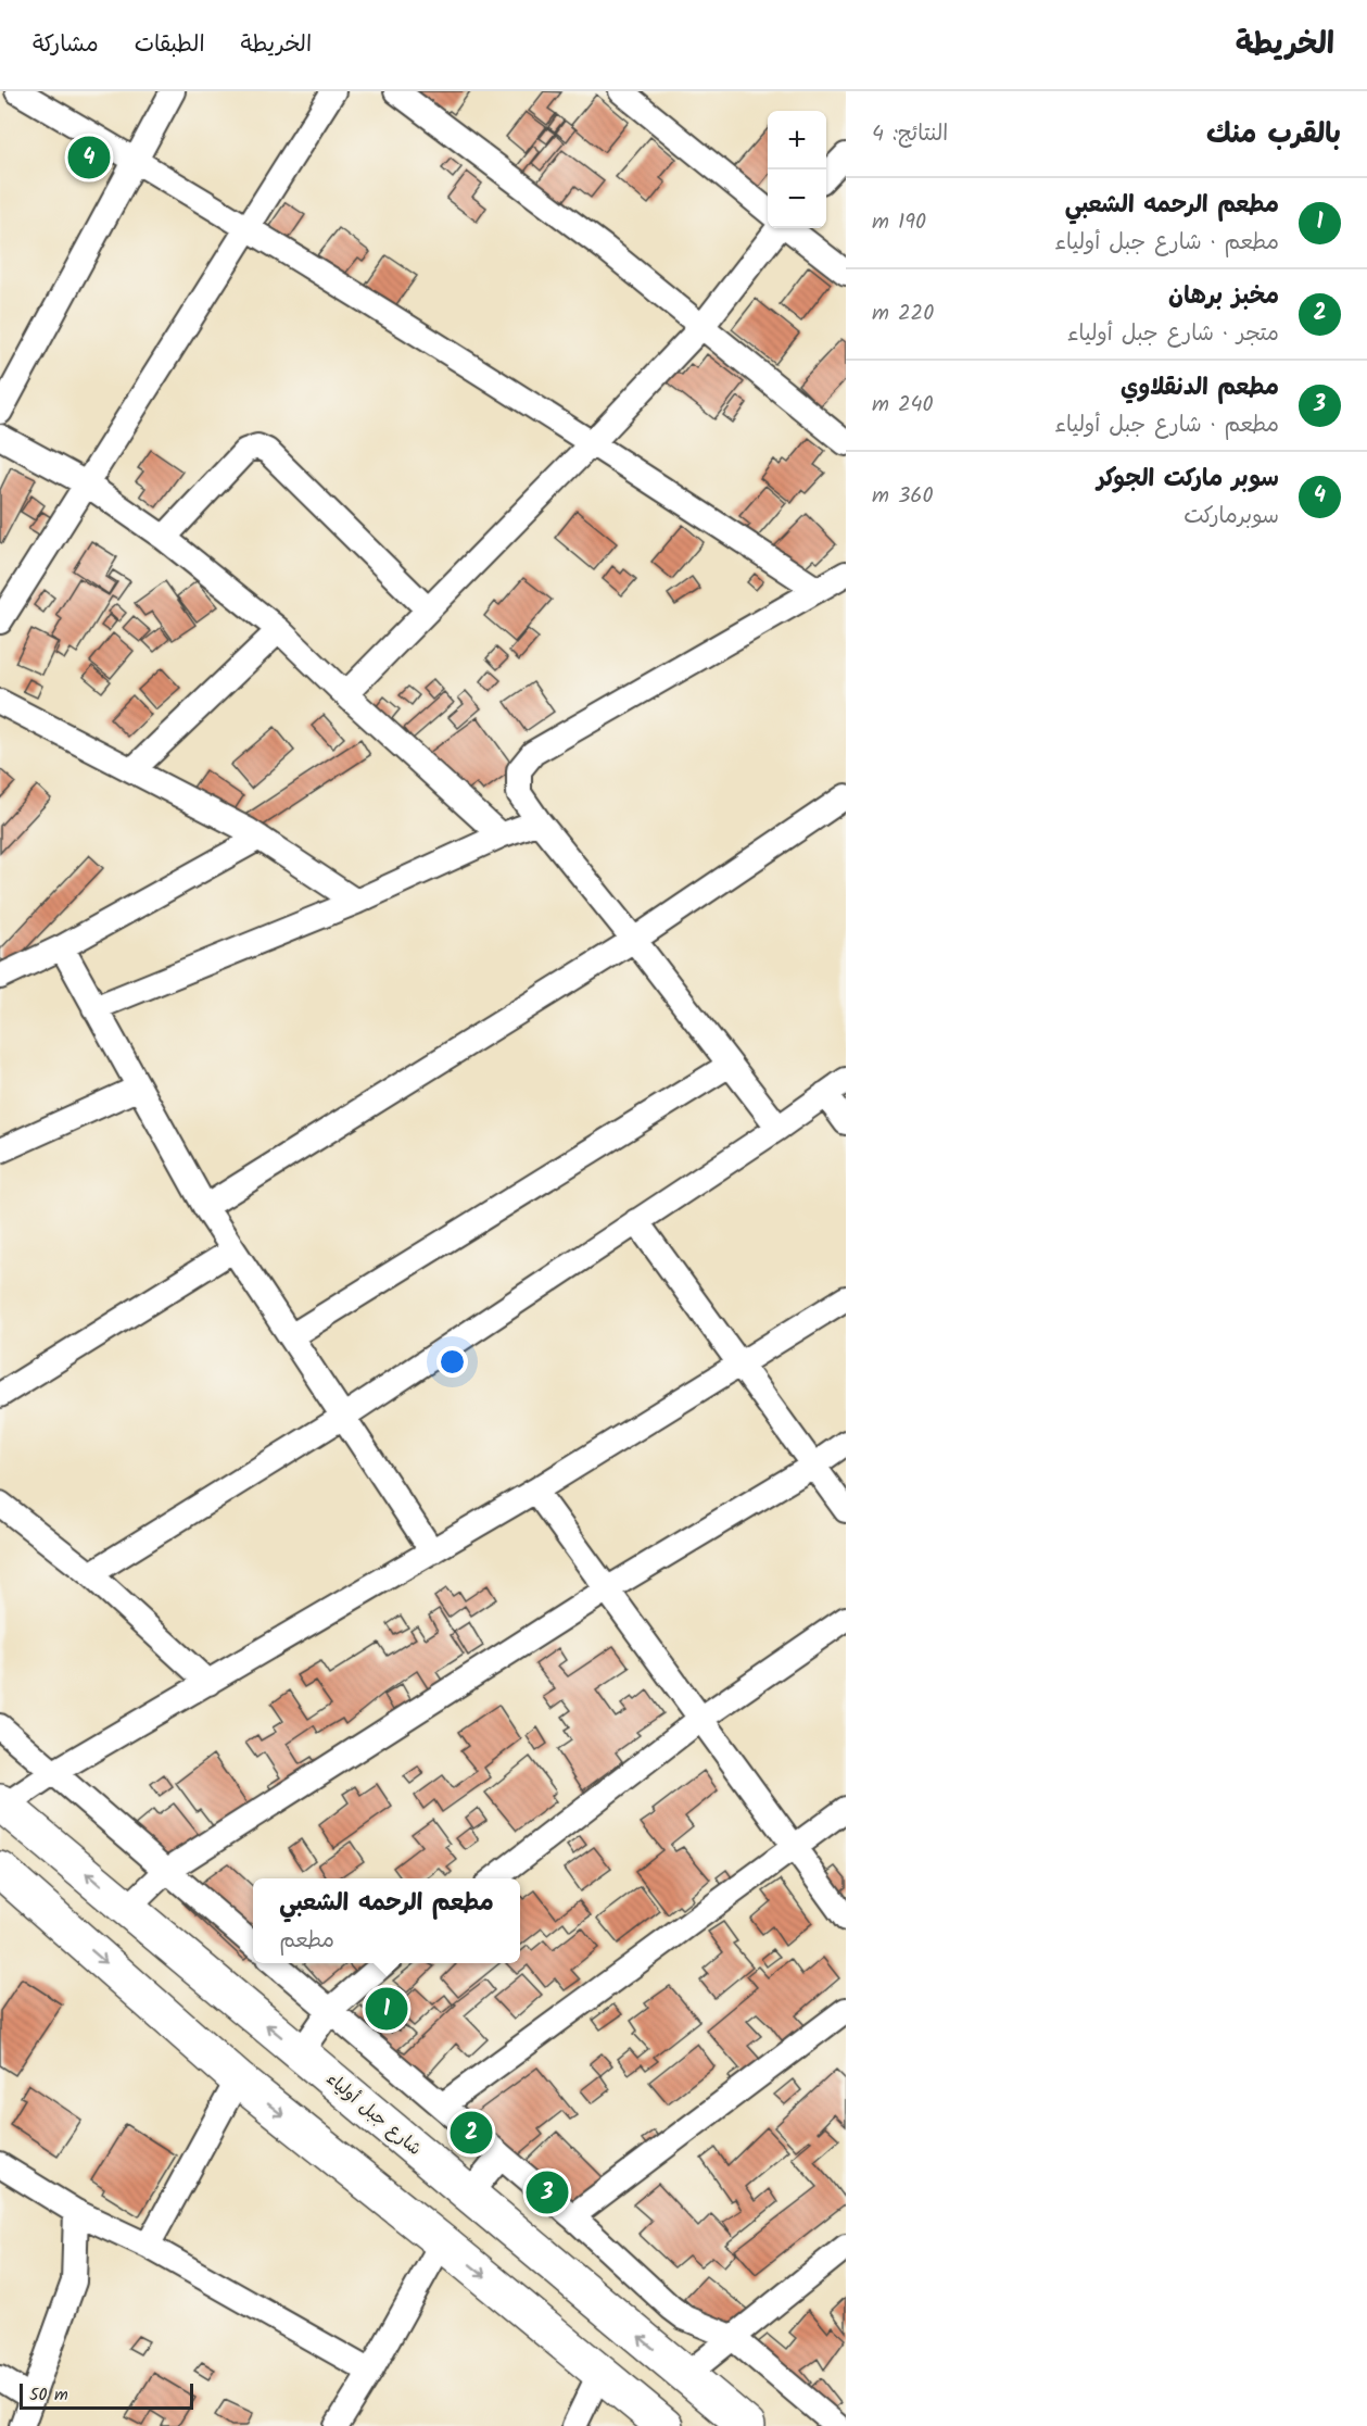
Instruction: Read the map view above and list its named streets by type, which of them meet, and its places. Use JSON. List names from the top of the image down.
{
  "streets": {
    "main road": ["شارع جبل أولياء"]
  },
  "scale_bar": "50 m",
  "page": {
    "header": "الخريطة",
    "nav": ["الخريطة", "الطبقات", "مشاركة"],
    "heading": ["بالقرب منك", "النتائج: 4"],
    "map_buttons": ["+", "−"],
    "pins": [
      "4",
      "1",
      "2",
      "3"
    ],
    "list": [
      {
        "mark": "1",
        "name": "مطعم الرحمه الشعبي",
        "note": "مطعم · شارع جبل أولياء",
        "value": "190 m"
      },
      {
        "mark": "2",
        "name": "مخبز برهان",
        "note": "متجر · شارع جبل أولياء",
        "value": "220 m"
      },
      {
        "mark": "3",
        "name": "مطعم الدنقلاوي",
        "note": "مطعم · شارع جبل أولياء",
        "value": "240 m"
      },
      {
        "mark": "4",
        "name": "سوبر ماركت الجوكر",
        "note": "سوبرماركت",
        "value": "360 m"
      }
    ],
    "popup": ["مطعم الرحمه الشعبي", "مطعم"],
    "scale": "50 m"
  }
}
